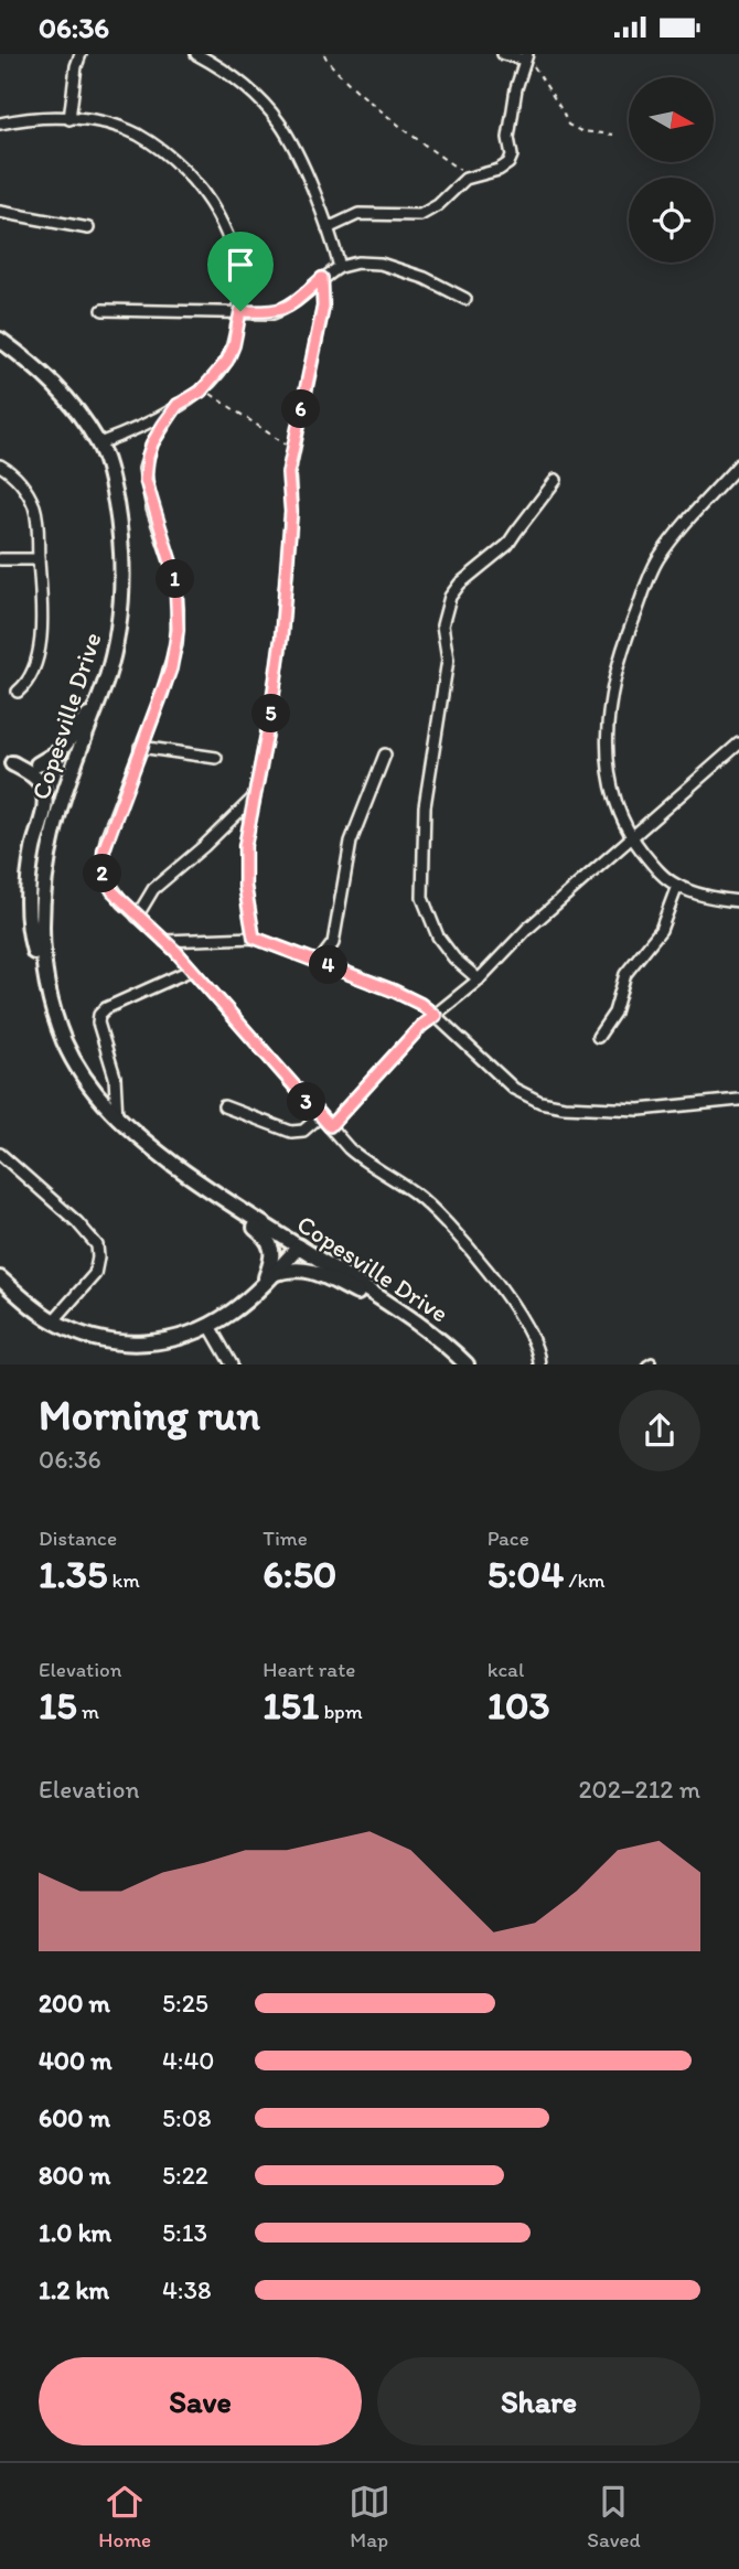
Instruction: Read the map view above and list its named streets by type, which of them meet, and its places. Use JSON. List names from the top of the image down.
{
  "streets": {
    "street": ["Copesville Drive"]
  },
  "north": "right",
  "page": {
    "status": "06:36",
    "pins": [
      "6",
      "1",
      "5",
      "2",
      "4",
      "3"
    ],
    "heading": ["Morning run", "06:36"],
    "stats": [
      ["Distance", "1.35 km"],
      ["Time", "6:50"],
      ["Pace", "5:04 /km"],
      ["Elevation", "15 m"],
      ["Heart rate", "151 bpm"],
      ["kcal", "103"]
    ],
    "chart": ["Elevation", "202–212 m"],
    "list": [
      {
        "name": "200 m",
        "note": "5:25"
      },
      {
        "name": "400 m",
        "note": "4:40"
      },
      {
        "name": "600 m",
        "note": "5:08"
      },
      {
        "name": "800 m",
        "note": "5:22"
      },
      {
        "name": "1.0 km",
        "note": "5:13"
      },
      {
        "name": "1.2 km",
        "note": "4:38"
      }
    ],
    "buttons": ["Save", "Share"],
    "tabs": ["Home", "Map", "Saved"]
  }
}
